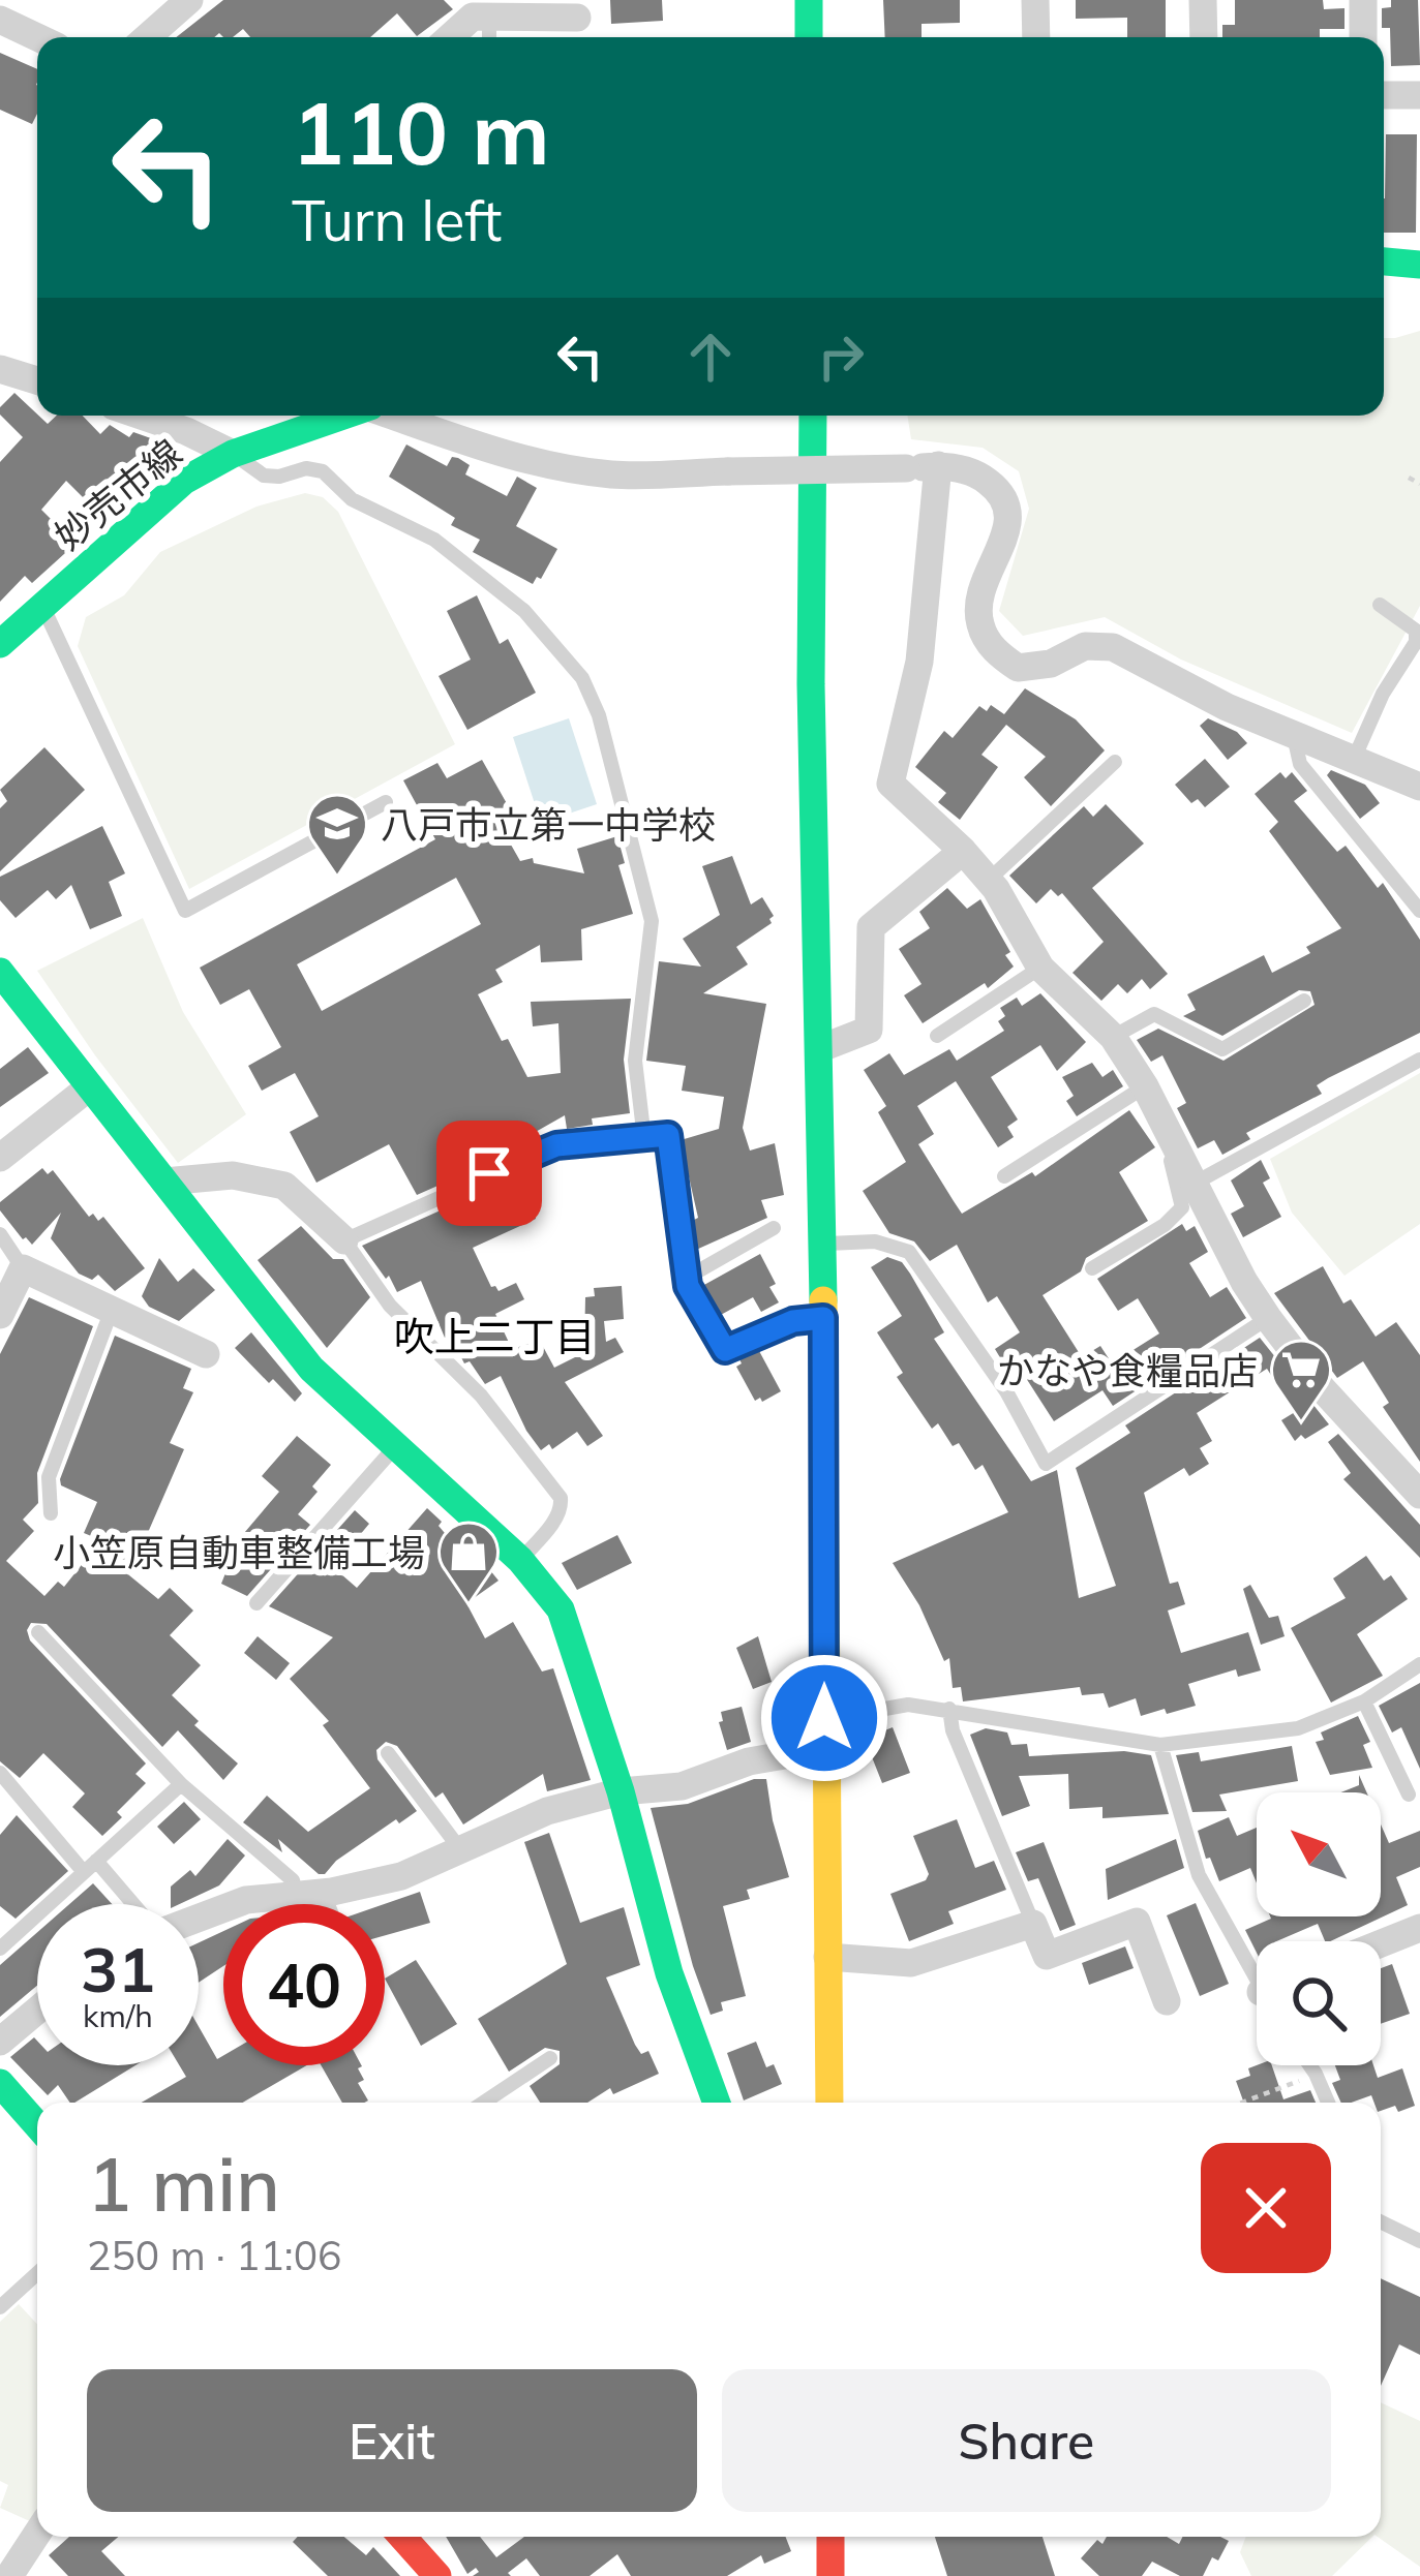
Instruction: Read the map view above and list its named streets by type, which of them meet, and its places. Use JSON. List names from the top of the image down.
{
  "streets": {
    "street": ["妙売市線"]
  },
  "districts": ["吹上二丁目"],
  "places": {
    "school or university": ["八戸市立第一中学校"],
    "supermarket": ["かなや食糧品店"],
    "shop": ["小笠原自動車整備工場"]
  },
  "north": "top left",
  "page": {
    "turn": ["110 m", "Turn left"],
    "speed": "31 km/h",
    "limit": "40",
    "heading": ["1 min", "250 m · 11:06"],
    "buttons": ["Exit", "Share"]
  }
}
